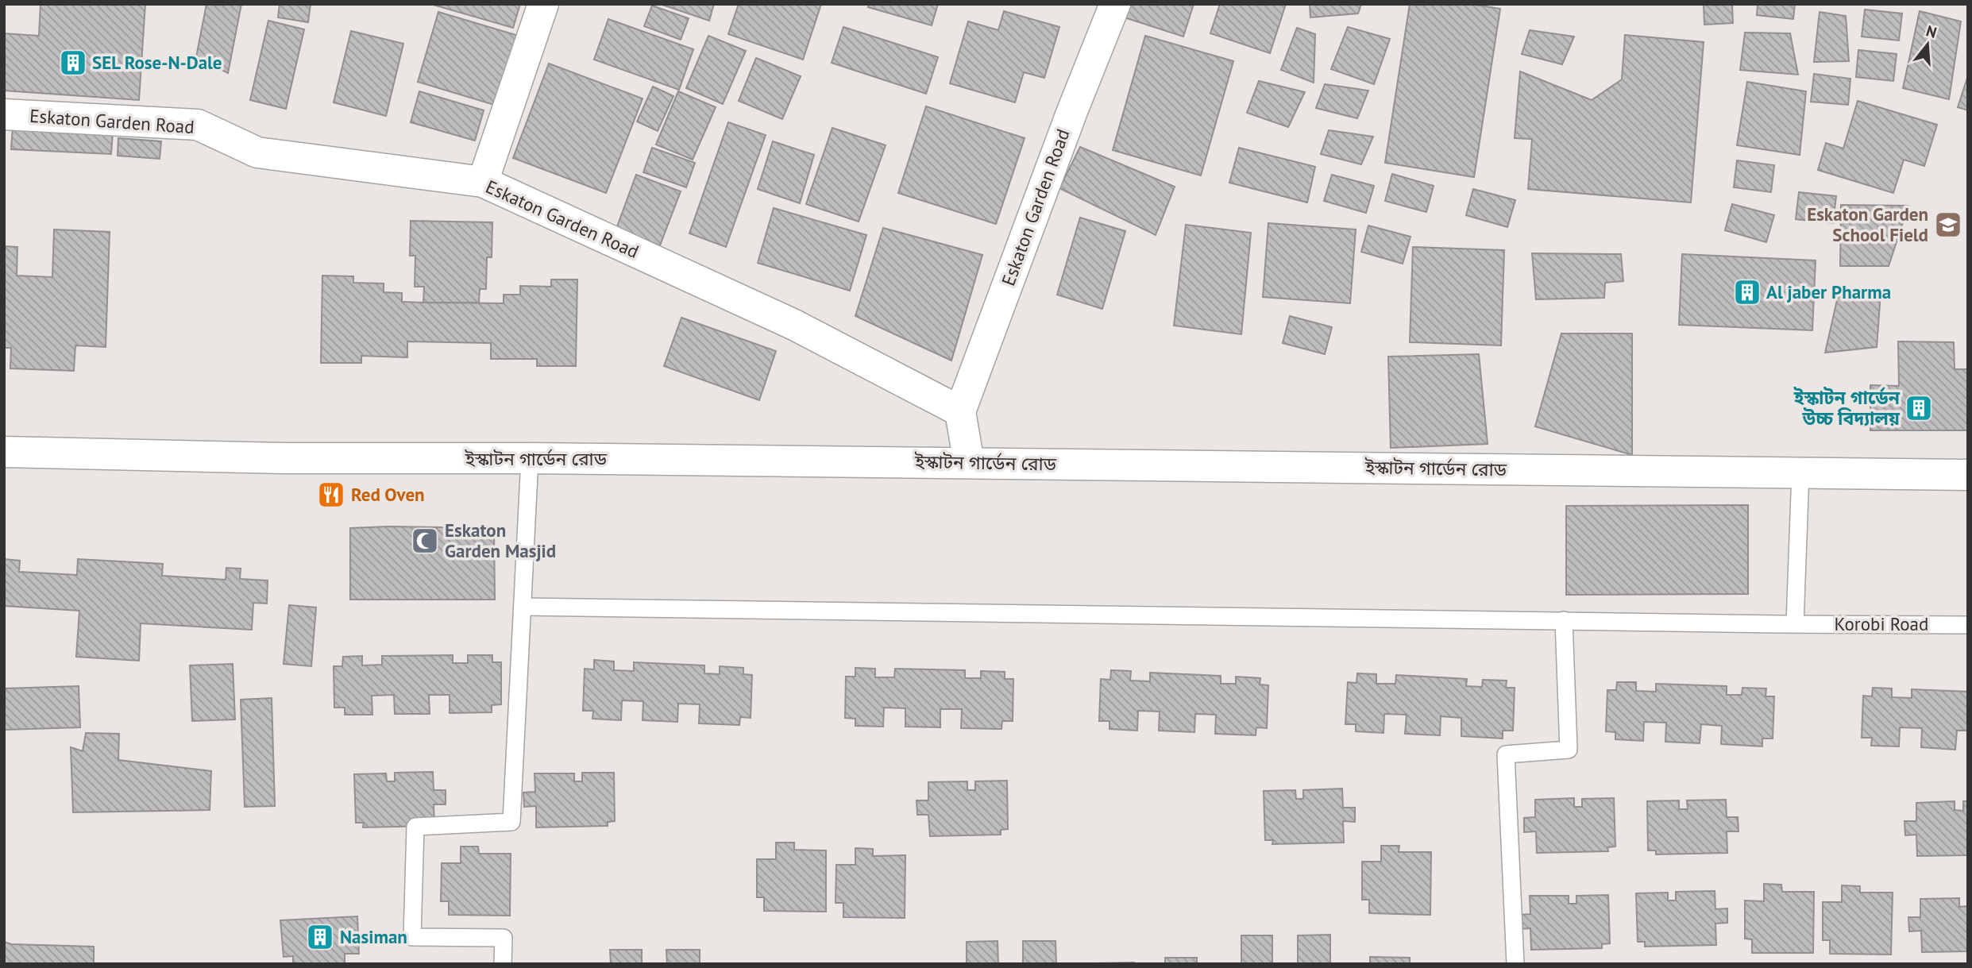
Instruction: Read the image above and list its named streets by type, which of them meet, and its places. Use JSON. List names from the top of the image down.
{
  "streets": {
    "main road": ["Eskaton Garden Road", "ইস্কাটন গার্ডেন রোড"],
    "lane": ["Korobi Road"]
  },
  "places": {
    "building": [
      "SEL Rose-N-Dale",
      "Al jaber Pharma",
      "ইস্কাটন গার্ডেন উচ্চ বিদ্যালয়",
      "Nasiman"
    ],
    "school or university": ["Eskaton Garden School Field"],
    "restaurant": ["Red Oven"],
    "mosque": ["Eskaton Garden Masjid"]
  },
  "north": "top"
}
